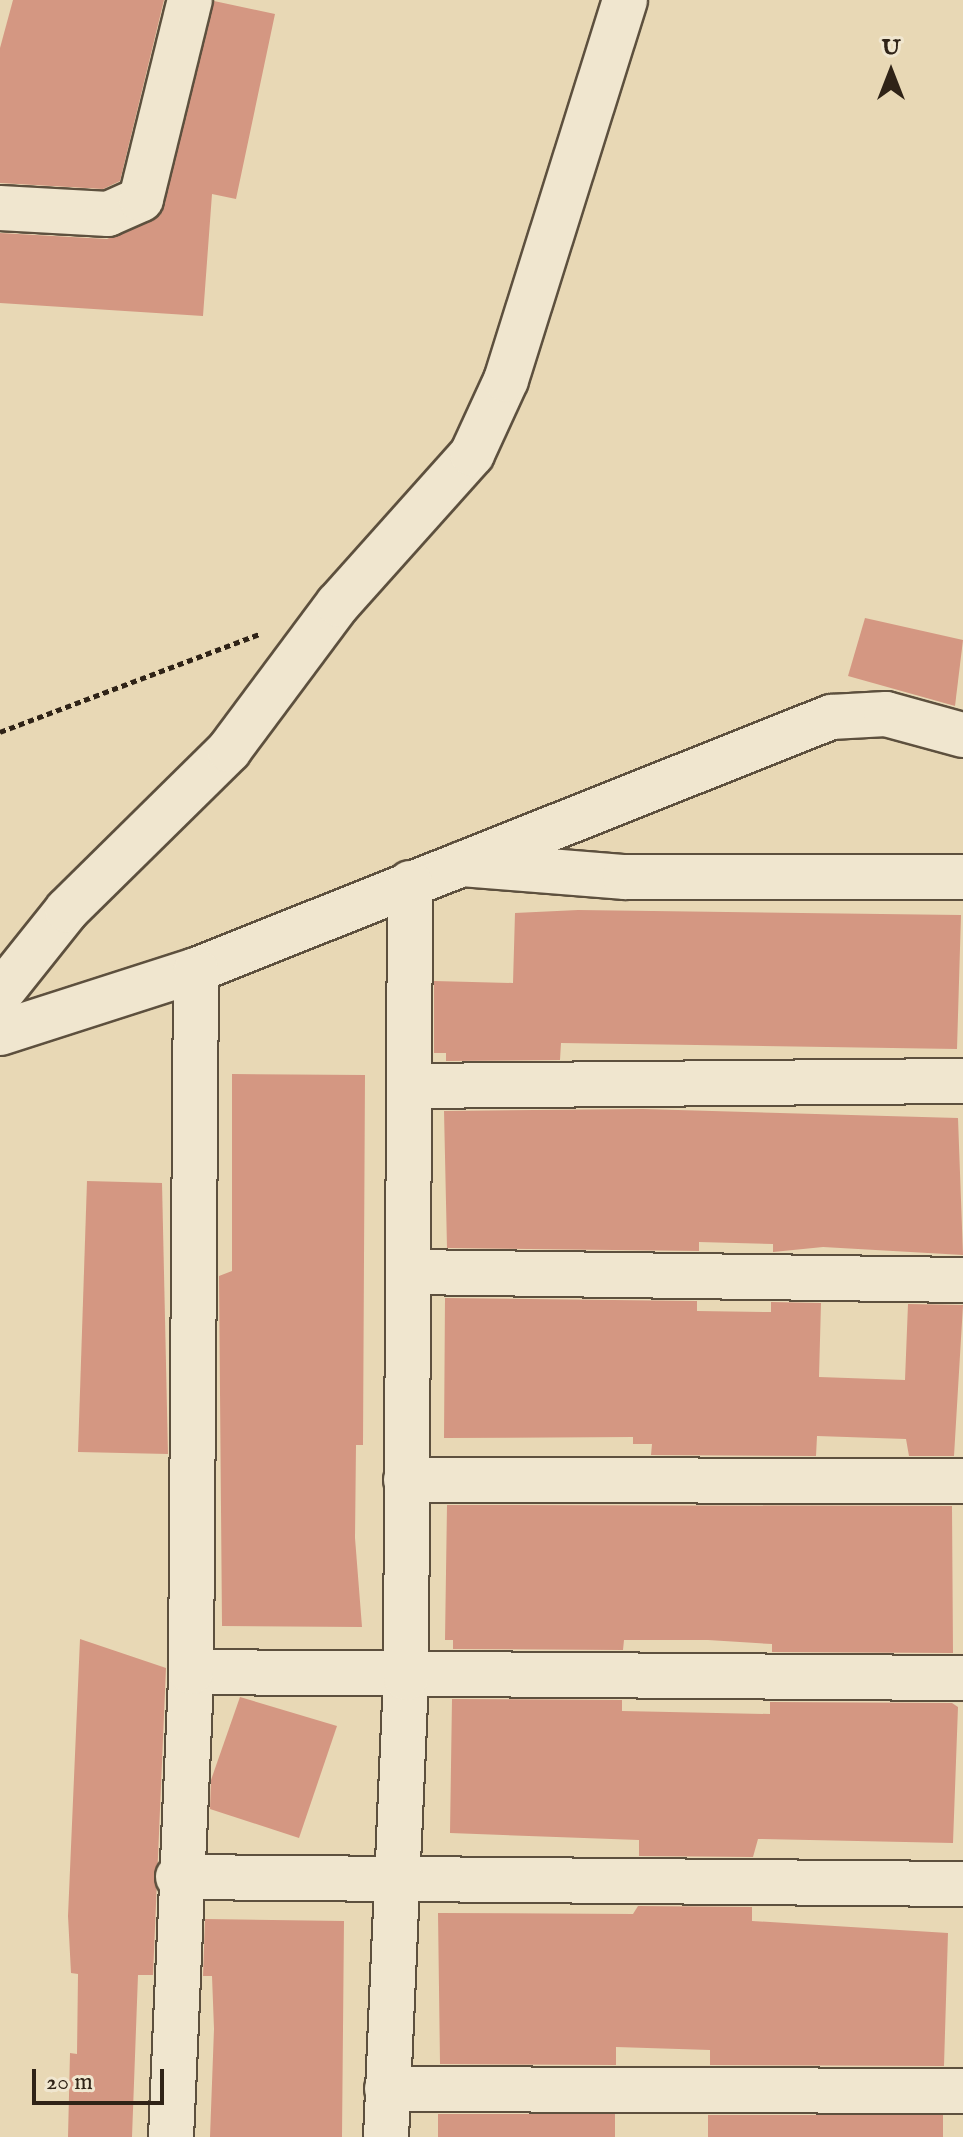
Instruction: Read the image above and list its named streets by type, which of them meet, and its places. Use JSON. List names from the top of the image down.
{
  "scale_bar": "20 m",
  "north": "top"
}
